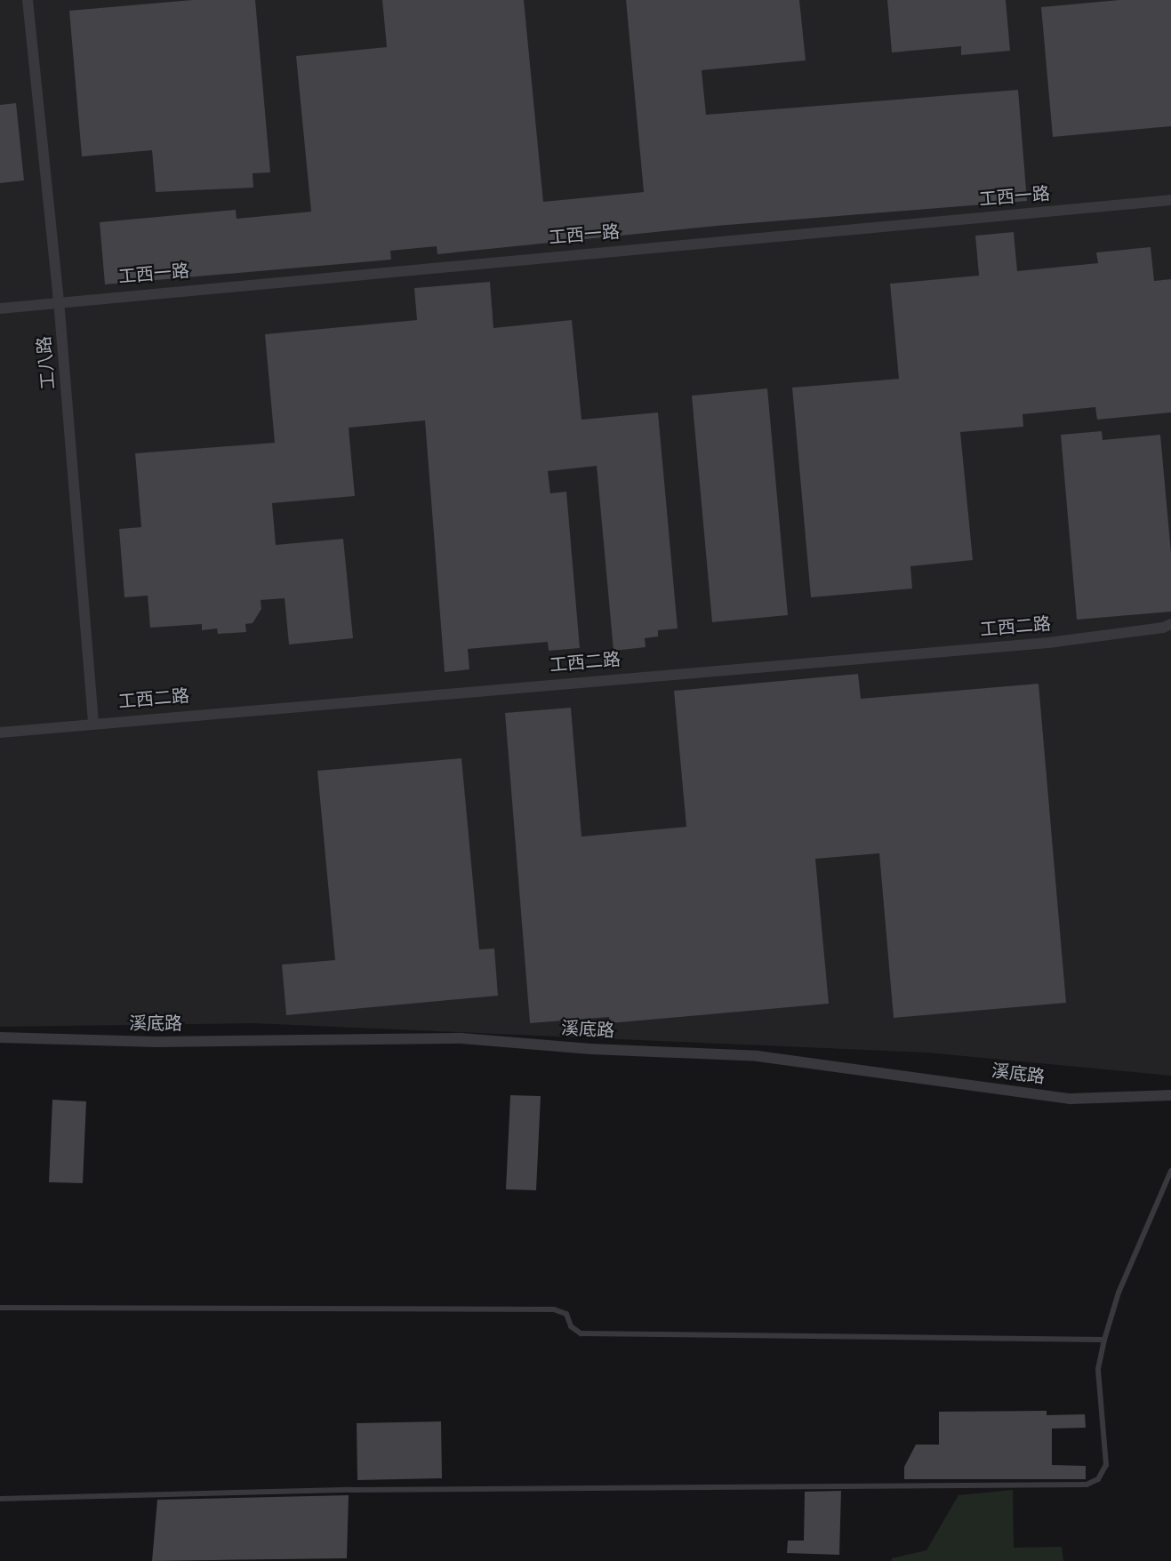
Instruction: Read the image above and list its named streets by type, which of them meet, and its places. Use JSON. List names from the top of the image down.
{
  "streets": {
    "street": [
      "工西一路",
      "工八路",
      "工西二路",
      "溪底路"
    ]
  },
  "crossings": [
    ["工西一路", "工八路"],
    ["工八路", "工西二路"]
  ]
}
